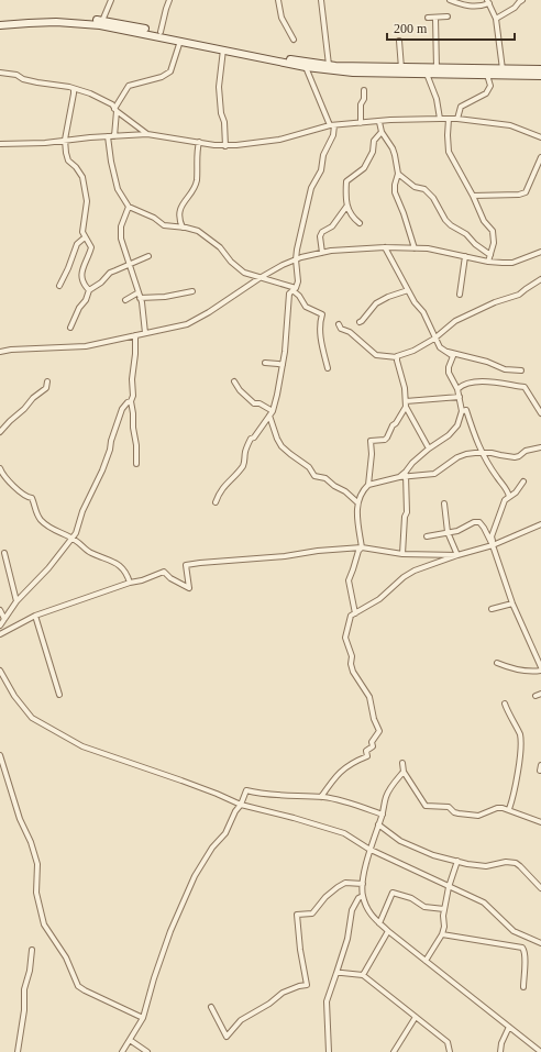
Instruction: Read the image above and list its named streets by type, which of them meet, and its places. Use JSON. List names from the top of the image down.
{
  "scale_bar": "200 m"
}
